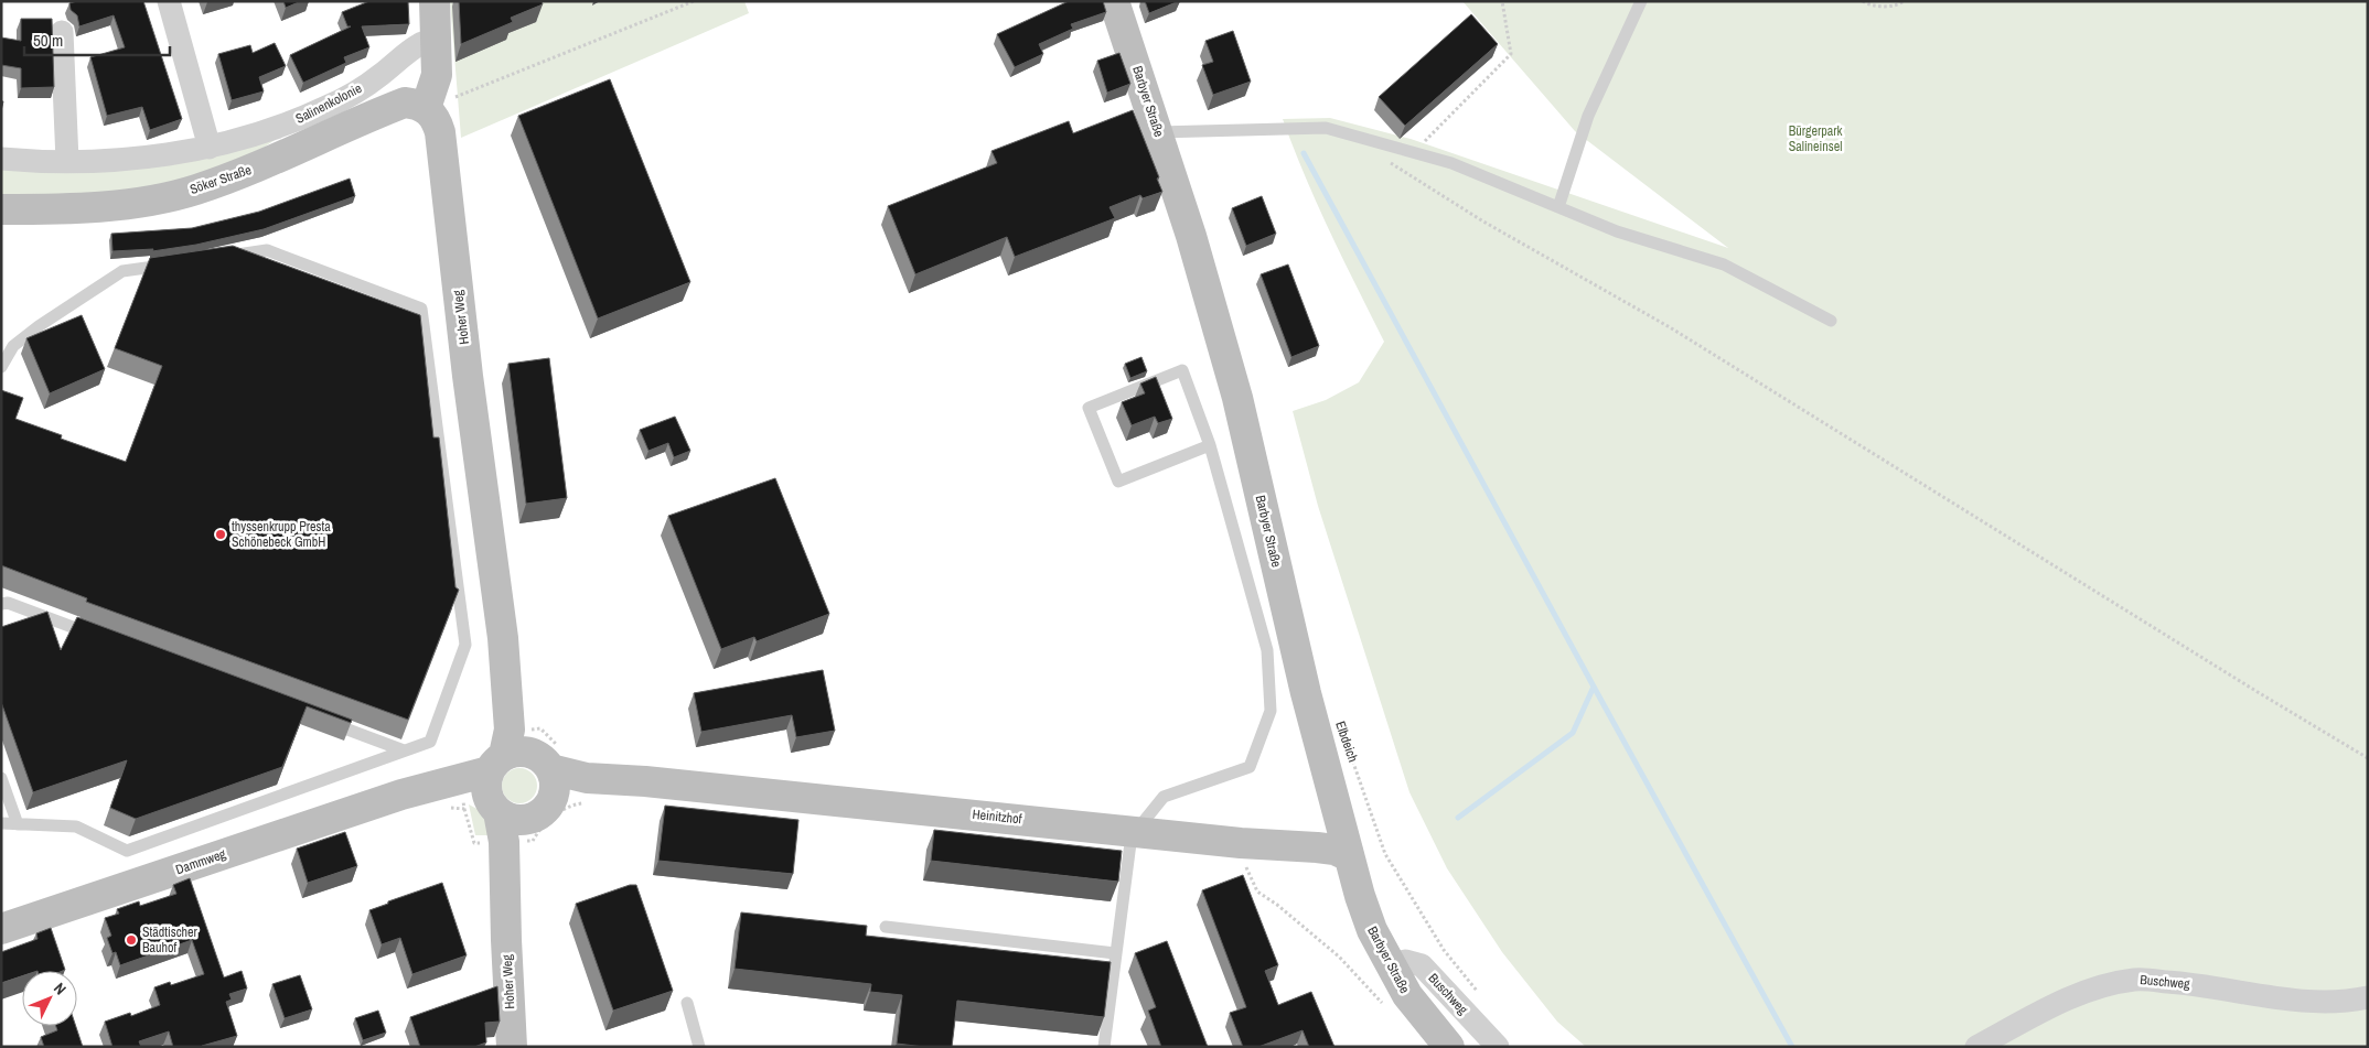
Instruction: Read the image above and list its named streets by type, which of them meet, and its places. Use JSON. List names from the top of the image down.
{
  "streets": {
    "street": [
      "Barbyer Straße",
      "Salinenkolonie",
      "Söker Straße",
      "Hoher Weg",
      "Heinitzhof",
      "Dammweg",
      "Buschweg"
    ],
    "path": ["Elbdeich"]
  },
  "crossings": [
    ["Barbyer Straße", "Heinitzhof"],
    ["Barbyer Straße", "Buschweg"],
    ["Söker Straße", "Hoher Weg"],
    ["Hoher Weg", "Heinitzhof"],
    ["Hoher Weg", "Dammweg"],
    ["Heinitzhof", "Dammweg"]
  ],
  "parks": ["Bürgerpark Salineinsel"],
  "places": ["thyssenkrupp Presta Schönebeck GmbH", "Städtischer Bauhof"],
  "scale_bar": "50 m",
  "north": "top right"
}
